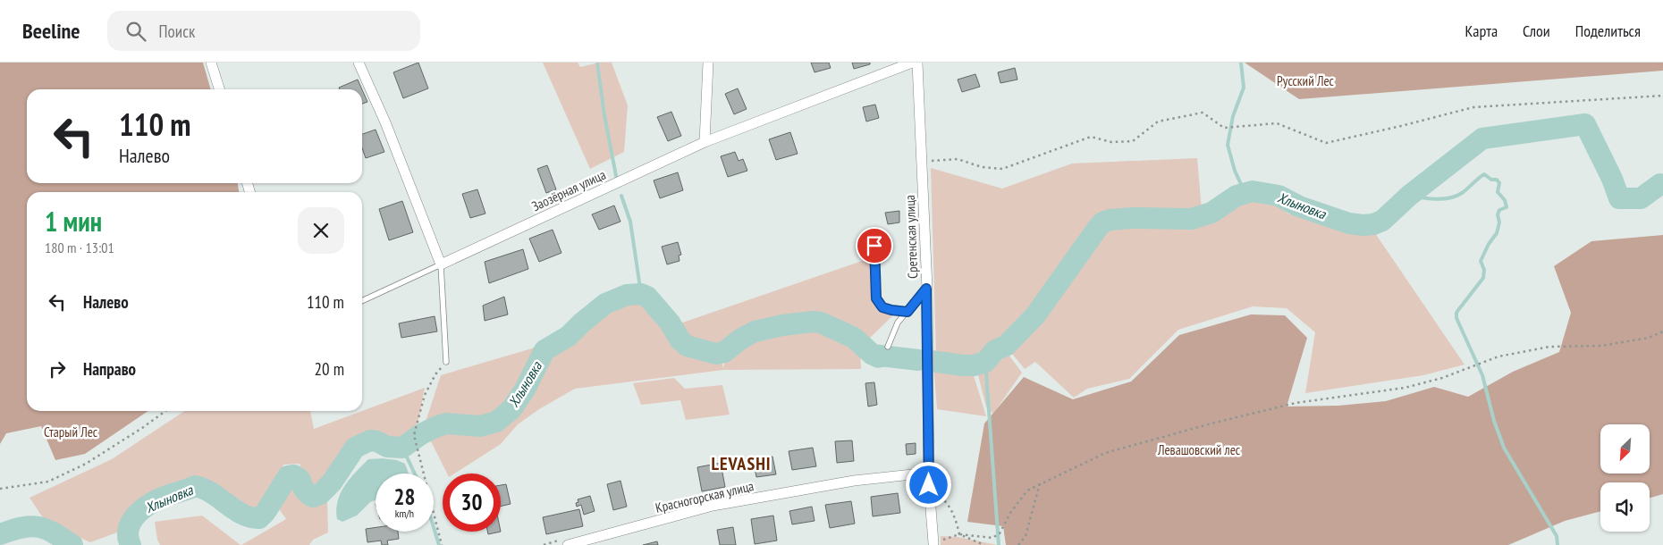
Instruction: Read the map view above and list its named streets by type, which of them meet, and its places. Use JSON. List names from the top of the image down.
{
  "streets": {
    "street": ["Заозёрная улица", "Сретенская улица", "Красногорская улица"]
  },
  "crossings": [
    ["Сретенская улица", "Красногорская улица"]
  ],
  "districts": ["LEVASHI"],
  "water": ["Хлыновка"],
  "parks": ["Русский Лес", "Старый Лес", "Левашовский лес"],
  "north": "bottom left",
  "page": {
    "header": "Beeline",
    "search": "Поиск",
    "nav": ["Карта", "Слои", "Поделиться"],
    "turn": ["110 m", "Налево"],
    "heading": ["1 мин", "180 m · 13:01"],
    "list": [
      {
        "name": "Налево",
        "value": "110 m"
      },
      {
        "name": "Направо",
        "value": "20 m"
      }
    ],
    "speed": "28 km/h",
    "limit": "30"
  }
}
